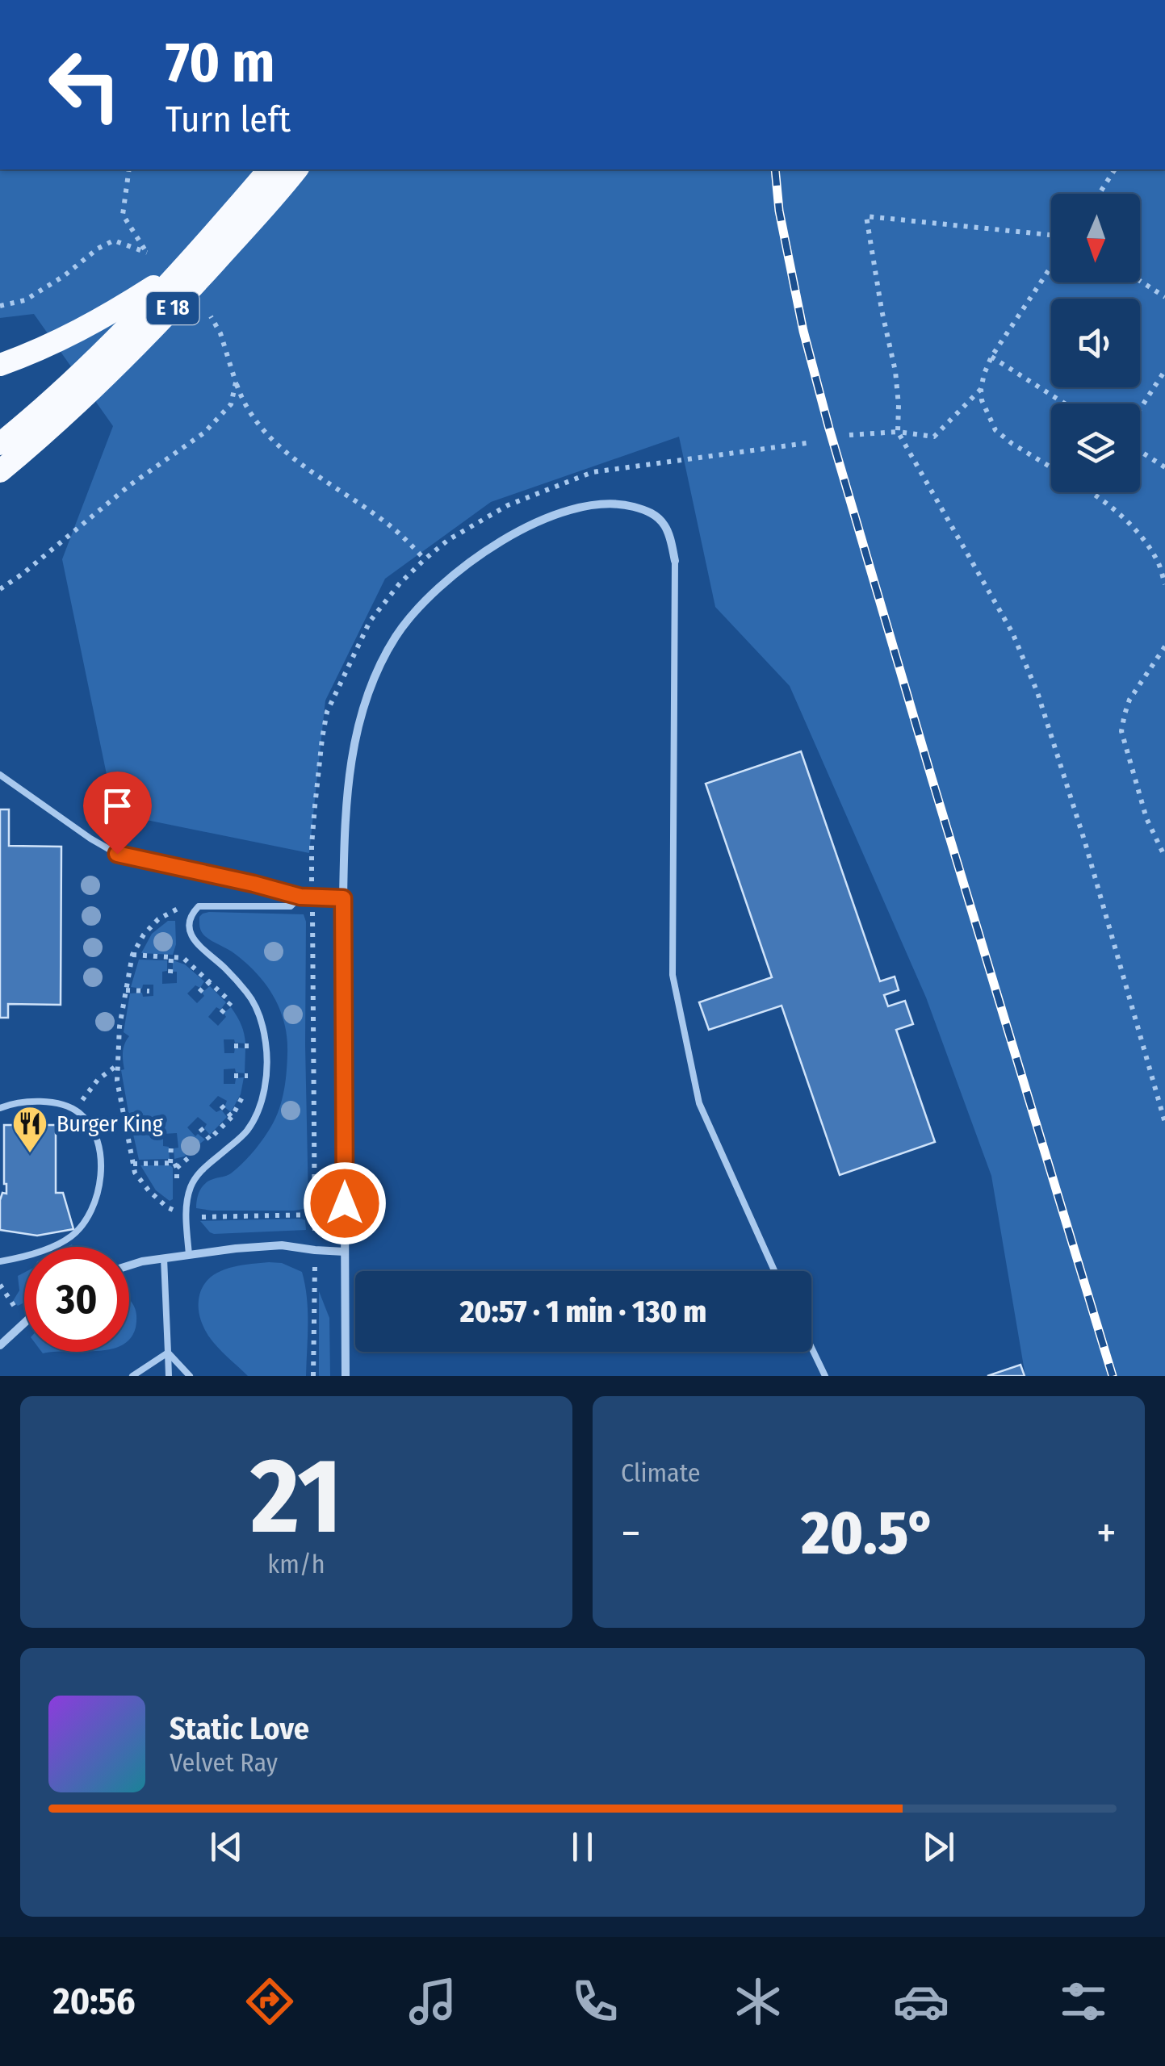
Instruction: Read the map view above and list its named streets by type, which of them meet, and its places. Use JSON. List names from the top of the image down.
{
  "streets": {
    "highway": ["E 18"]
  },
  "places": {
    "restaurant": ["Burger King"]
  },
  "north": "bottom",
  "page": {
    "turn": ["70 m", "Turn left"],
    "limit": "30",
    "trip": "20:57 · 1 min · 130 m",
    "tile": [
      ["21", "km/h"],
      "Climate"
    ],
    "heat": ["−", "20.5°", "+"],
    "song": ["Static Love", "Velvet Ray"],
    "tabs": "20:56"
  }
}
